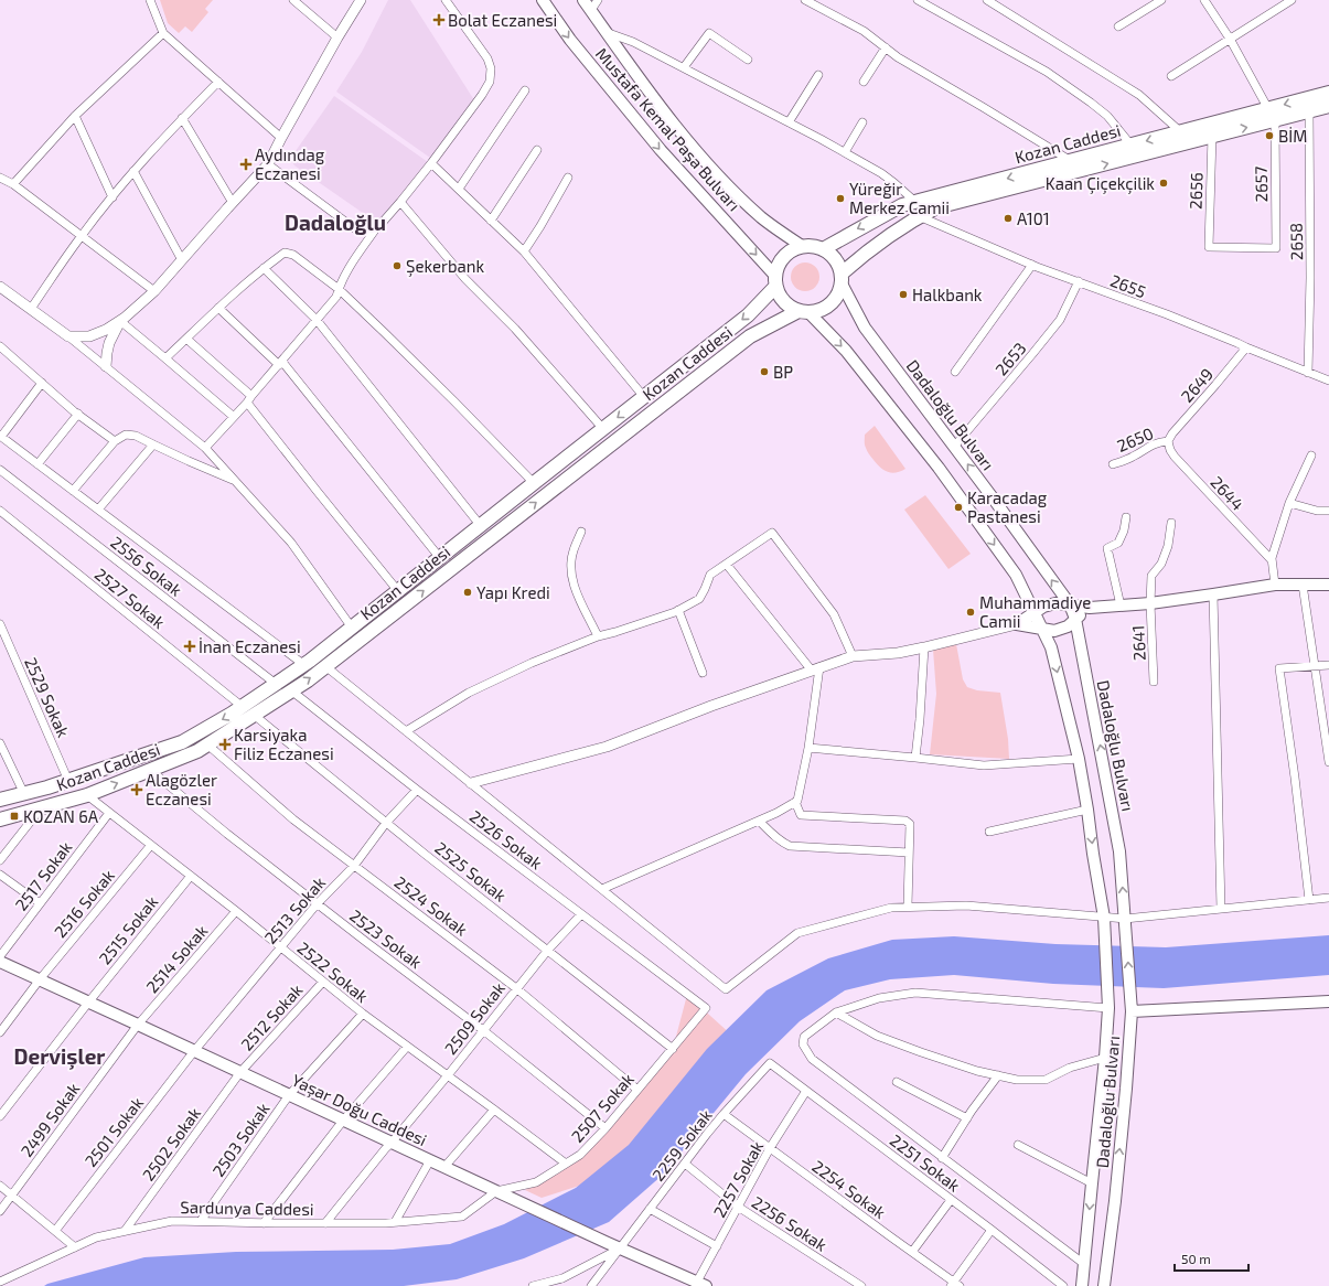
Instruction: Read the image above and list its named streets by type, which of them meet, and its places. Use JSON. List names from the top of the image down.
{
  "streets": {
    "highway": ["Kozan Caddesi"],
    "main road": ["Mustafa Kemal Paşa Bulvarı", "Dadaloğlu Bulvarı", "Yaşar Doğu Caddesi"],
    "street": [
      "2657",
      "2656",
      "2658",
      "2655",
      "2653",
      "2649",
      "2650",
      "2644",
      "2556 Sokak",
      "2527 Sokak",
      "2641",
      "2529 Sokak",
      "2526 Sokak",
      "2525 Sokak",
      "2517 Sokak",
      "2516 Sokak",
      "2524 Sokak",
      "2513 Sokak",
      "2515 Sokak",
      "2523 Sokak",
      "2514 Sokak",
      "2522 Sokak",
      "2512 Sokak",
      "2509 Sokak",
      "2507 Sokak",
      "2499 Sokak",
      "2501 Sokak",
      "2503 Sokak",
      "2502 Sokak",
      "2259 Sokak",
      "2251 Sokak",
      "2257 Sokak",
      "2254 Sokak",
      "Sardunya Caddesi",
      "2256 Sokak"
    ]
  },
  "crossings": [
    ["Mustafa Kemal Paşa Bulvarı", "Kozan Caddesi"],
    ["Mustafa Kemal Paşa Bulvarı", "Dadaloğlu Bulvarı"],
    ["Kozan Caddesi", "2657"],
    ["Kozan Caddesi", "2656"],
    ["Kozan Caddesi", "2658"],
    ["Kozan Caddesi", "2655"],
    ["Kozan Caddesi", "Dadaloğlu Bulvarı"],
    ["Kozan Caddesi", "2556 Sokak"],
    ["Kozan Caddesi", "2527 Sokak"],
    ["Kozan Caddesi", "2529 Sokak"],
    ["Kozan Caddesi", "2526 Sokak"],
    ["Kozan Caddesi", "2525 Sokak"],
    ["Kozan Caddesi", "2524 Sokak"],
    ["Kozan Caddesi", "2523 Sokak"],
    ["Kozan Caddesi", "2522 Sokak"],
    ["2657", "2656"],
    ["2658", "2655"],
    ["2655", "2653"],
    ["2655", "2649"],
    ["2653", "Dadaloğlu Bulvarı"],
    ["2649", "2650"],
    ["2649", "2644"],
    ["2650", "2644"],
    ["2527 Sokak", "2525 Sokak"],
    ["2526 Sokak", "2513 Sokak"],
    ["2526 Sokak", "2509 Sokak"],
    ["2526 Sokak", "2507 Sokak"],
    ["2525 Sokak", "2513 Sokak"],
    ["2525 Sokak", "2509 Sokak"],
    ["2525 Sokak", "2507 Sokak"],
    ["2517 Sokak", "2522 Sokak"],
    ["2516 Sokak", "2522 Sokak"],
    ["2516 Sokak", "Yaşar Doğu Caddesi"],
    ["2524 Sokak", "2513 Sokak"],
    ["2524 Sokak", "2509 Sokak"],
    ["2524 Sokak", "2507 Sokak"],
    ["2513 Sokak", "2523 Sokak"],
    ["2513 Sokak", "2522 Sokak"],
    ["2513 Sokak", "Yaşar Doğu Caddesi"],
    ["2513 Sokak", "2501 Sokak"],
    ["2515 Sokak", "2522 Sokak"],
    ["2515 Sokak", "Yaşar Doğu Caddesi"],
    ["2523 Sokak", "2509 Sokak"],
    ["2523 Sokak", "2507 Sokak"],
    ["2514 Sokak", "2522 Sokak"],
    ["2514 Sokak", "Yaşar Doğu Caddesi"],
    ["2514 Sokak", "2499 Sokak"],
    ["2522 Sokak", "2512 Sokak"],
    ["2522 Sokak", "2509 Sokak"],
    ["2522 Sokak", "2507 Sokak"],
    ["2522 Sokak", "2503 Sokak"],
    ["2512 Sokak", "Yaşar Doğu Caddesi"],
    ["2512 Sokak", "2502 Sokak"],
    ["2509 Sokak", "Yaşar Doğu Caddesi"],
    ["2509 Sokak", "Sardunya Caddesi"],
    ["2507 Sokak", "Yaşar Doğu Caddesi"],
    ["2507 Sokak", "Sardunya Caddesi"],
    ["Yaşar Doğu Caddesi", "2499 Sokak"],
    ["Yaşar Doğu Caddesi", "2501 Sokak"],
    ["Yaşar Doğu Caddesi", "2503 Sokak"],
    ["Yaşar Doğu Caddesi", "2502 Sokak"],
    ["Yaşar Doğu Caddesi", "2259 Sokak"],
    ["Yaşar Doğu Caddesi", "2257 Sokak"],
    ["Yaşar Doğu Caddesi", "Sardunya Caddesi"],
    ["2503 Sokak", "Sardunya Caddesi"],
    ["2502 Sokak", "Sardunya Caddesi"],
    ["2259 Sokak", "2251 Sokak"],
    ["2259 Sokak", "2254 Sokak"],
    ["2259 Sokak", "2256 Sokak"],
    ["2251 Sokak", "2257 Sokak"],
    ["2257 Sokak", "2254 Sokak"],
    ["2257 Sokak", "2256 Sokak"]
  ],
  "districts": ["Dadaloğlu", "Dervişler"],
  "places": {
    "health": [
      "Bolat Eczanesi",
      "Aydındag Eczanesi",
      "İnan Eczanesi",
      "Karsiyaka Filiz Eczanesi",
      "Alagözler Eczanesi"
    ],
    "other": [
      "BİM",
      "Kaan Çiçekçilik",
      "Yüreğir Merkez Camii",
      "A101",
      "Şekerbank",
      "Halkbank",
      "BP",
      "Karacadag Pastanesi",
      "Yapı Kredi",
      "Muhammadiye Camii"
    ],
    "transit": ["KOZAN 6A"]
  },
  "scale_bar": "50 m"
}
